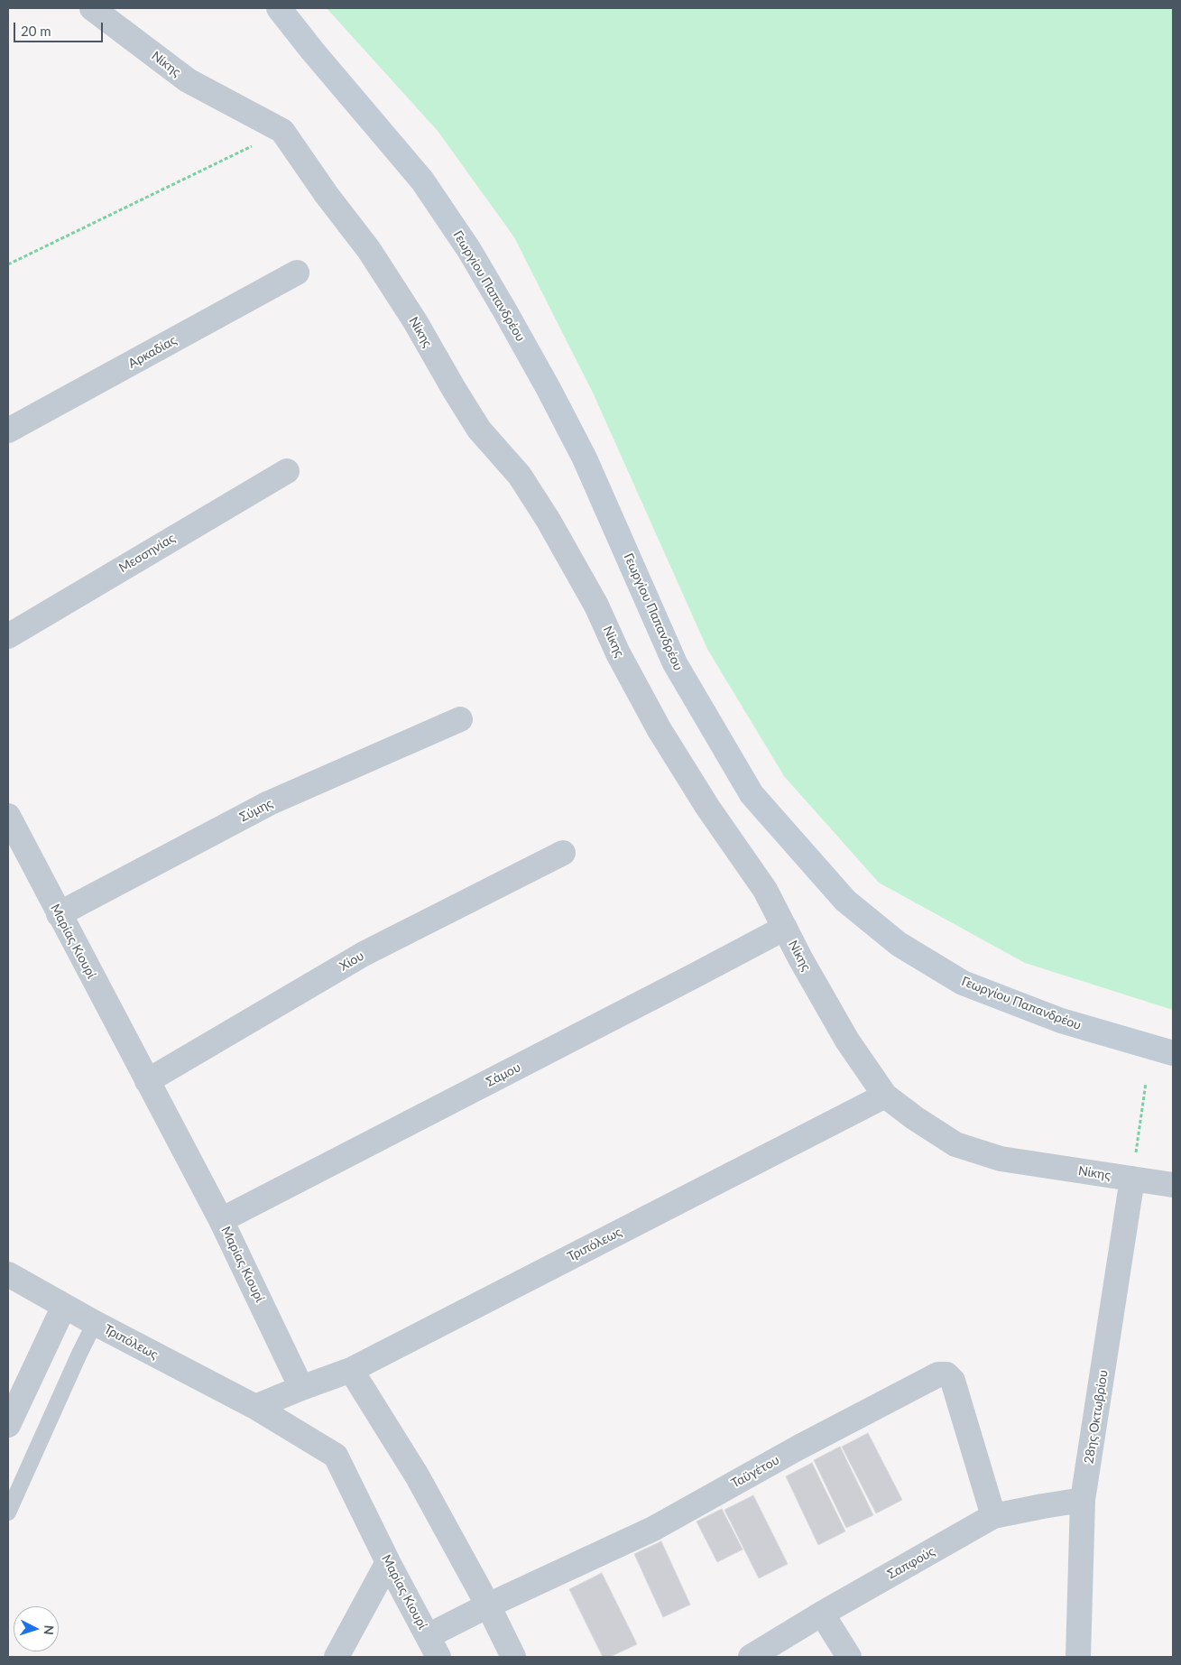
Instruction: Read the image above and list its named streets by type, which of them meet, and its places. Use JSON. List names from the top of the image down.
{
  "streets": {
    "street": [
      "Νίκης",
      "Γεωργίου Παπανδρέου",
      "Αρκαδίας",
      "Μεσσηνίας",
      "Σύμης",
      "Μαρίας Κιουρί",
      "Χίου",
      "Σάμου",
      "Τριπόλεως",
      "28ης Οκτωβρίου",
      "Ταϋγέτου",
      "Σαπφούς"
    ]
  },
  "crossings": [
    ["Νίκης", "Σάμου"],
    ["Νίκης", "Τριπόλεως"],
    ["Νίκης", "28ης Οκτωβρίου"],
    ["Σύμης", "Μαρίας Κιουρί"],
    ["Μαρίας Κιουρί", "Χίου"],
    ["Μαρίας Κιουρί", "Σάμου"],
    ["Μαρίας Κιουρί", "Τριπόλεως"],
    ["Μαρίας Κιουρί", "Ταϋγέτου"],
    ["28ης Οκτωβρίου", "Σαπφούς"],
    ["Ταϋγέτου", "Σαπφούς"]
  ],
  "scale_bar": "20 m",
  "north": "right"
}
